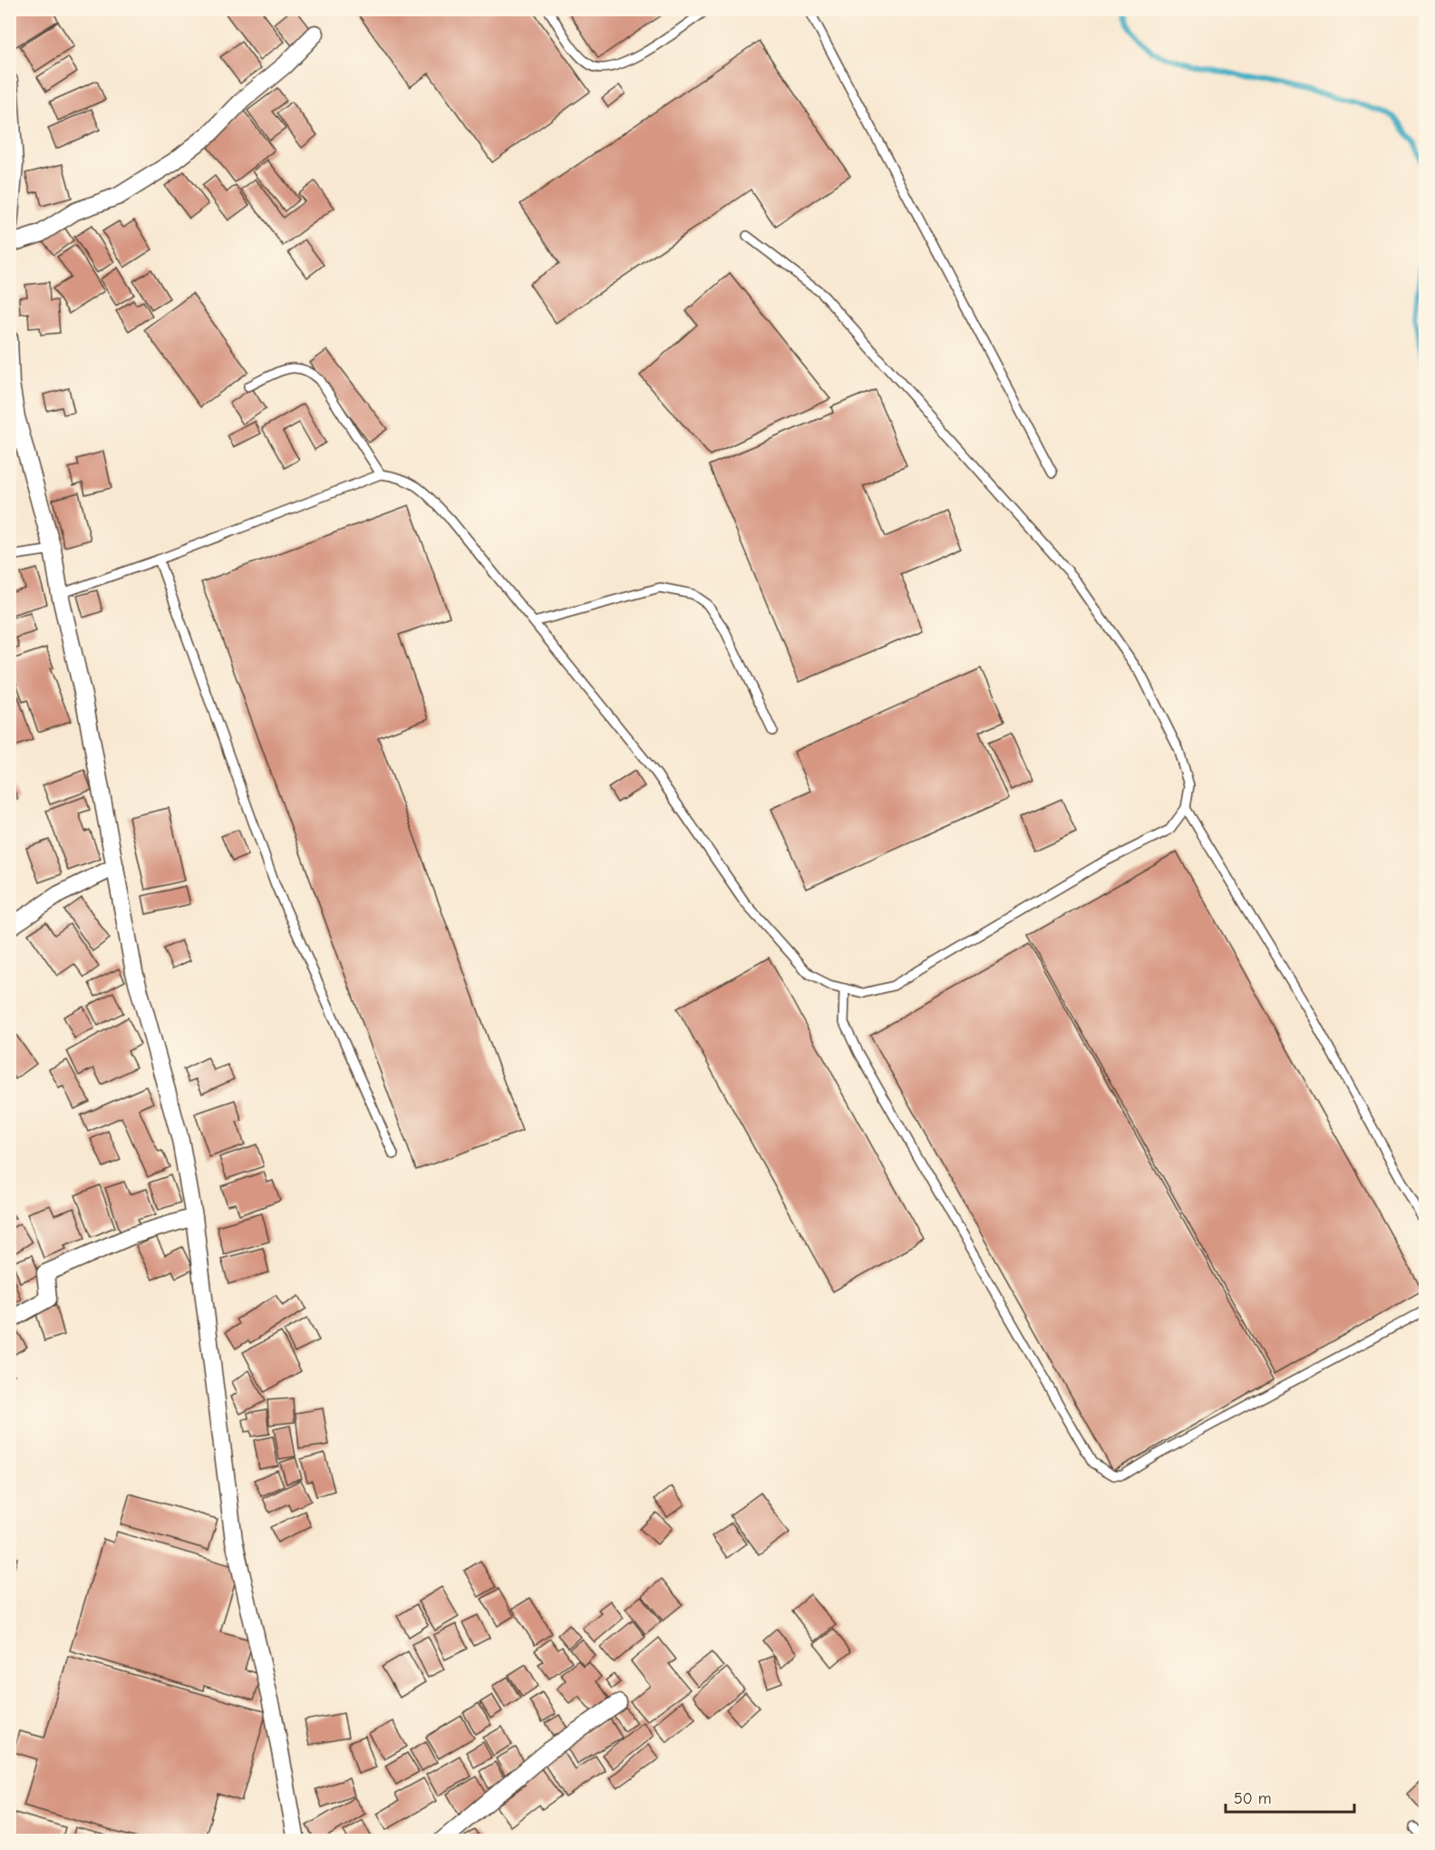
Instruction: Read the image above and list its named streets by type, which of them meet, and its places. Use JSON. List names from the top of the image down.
{
  "scale_bar": "50 m"
}
